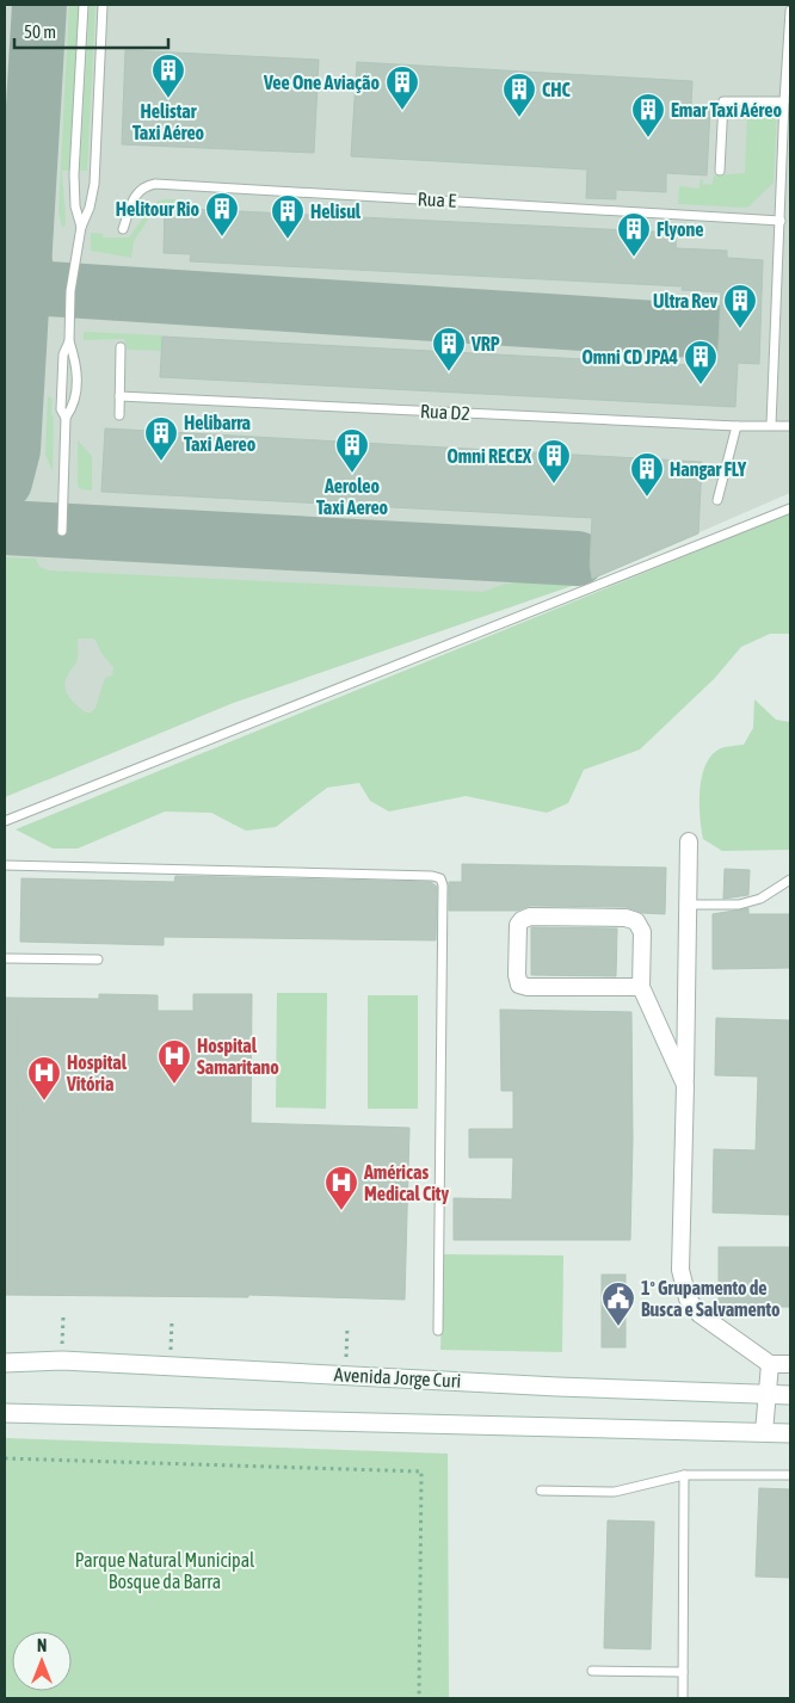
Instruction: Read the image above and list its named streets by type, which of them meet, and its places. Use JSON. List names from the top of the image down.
{
  "streets": {
    "street": ["Avenida Jorge Curi"],
    "lane": ["Rua E", "Rua D2"]
  },
  "parks": ["Parque Natural Municipal Bosque da Barra"],
  "places": {
    "building": [
      "Helistar Taxi Aéreo",
      "Vee One Aviação",
      "CHC",
      "Emar Taxi Aéreo",
      "Helitour Rio",
      "Helisul",
      "Flyone",
      "Ultra Rev",
      "VRP",
      "Omni CD JPA4",
      "Helibarra Taxi Aereo",
      "Aeroleo Taxi Aereo",
      "Omni RECEX",
      "Hangar FLY"
    ],
    "hospital": ["Hospital Samaritano", "Hospital Vitória", "Américas Medical City"],
    "public building": ["1º Grupamento de Busca e Salvamento"]
  },
  "scale_bar": "50 m",
  "north": "top"
}
